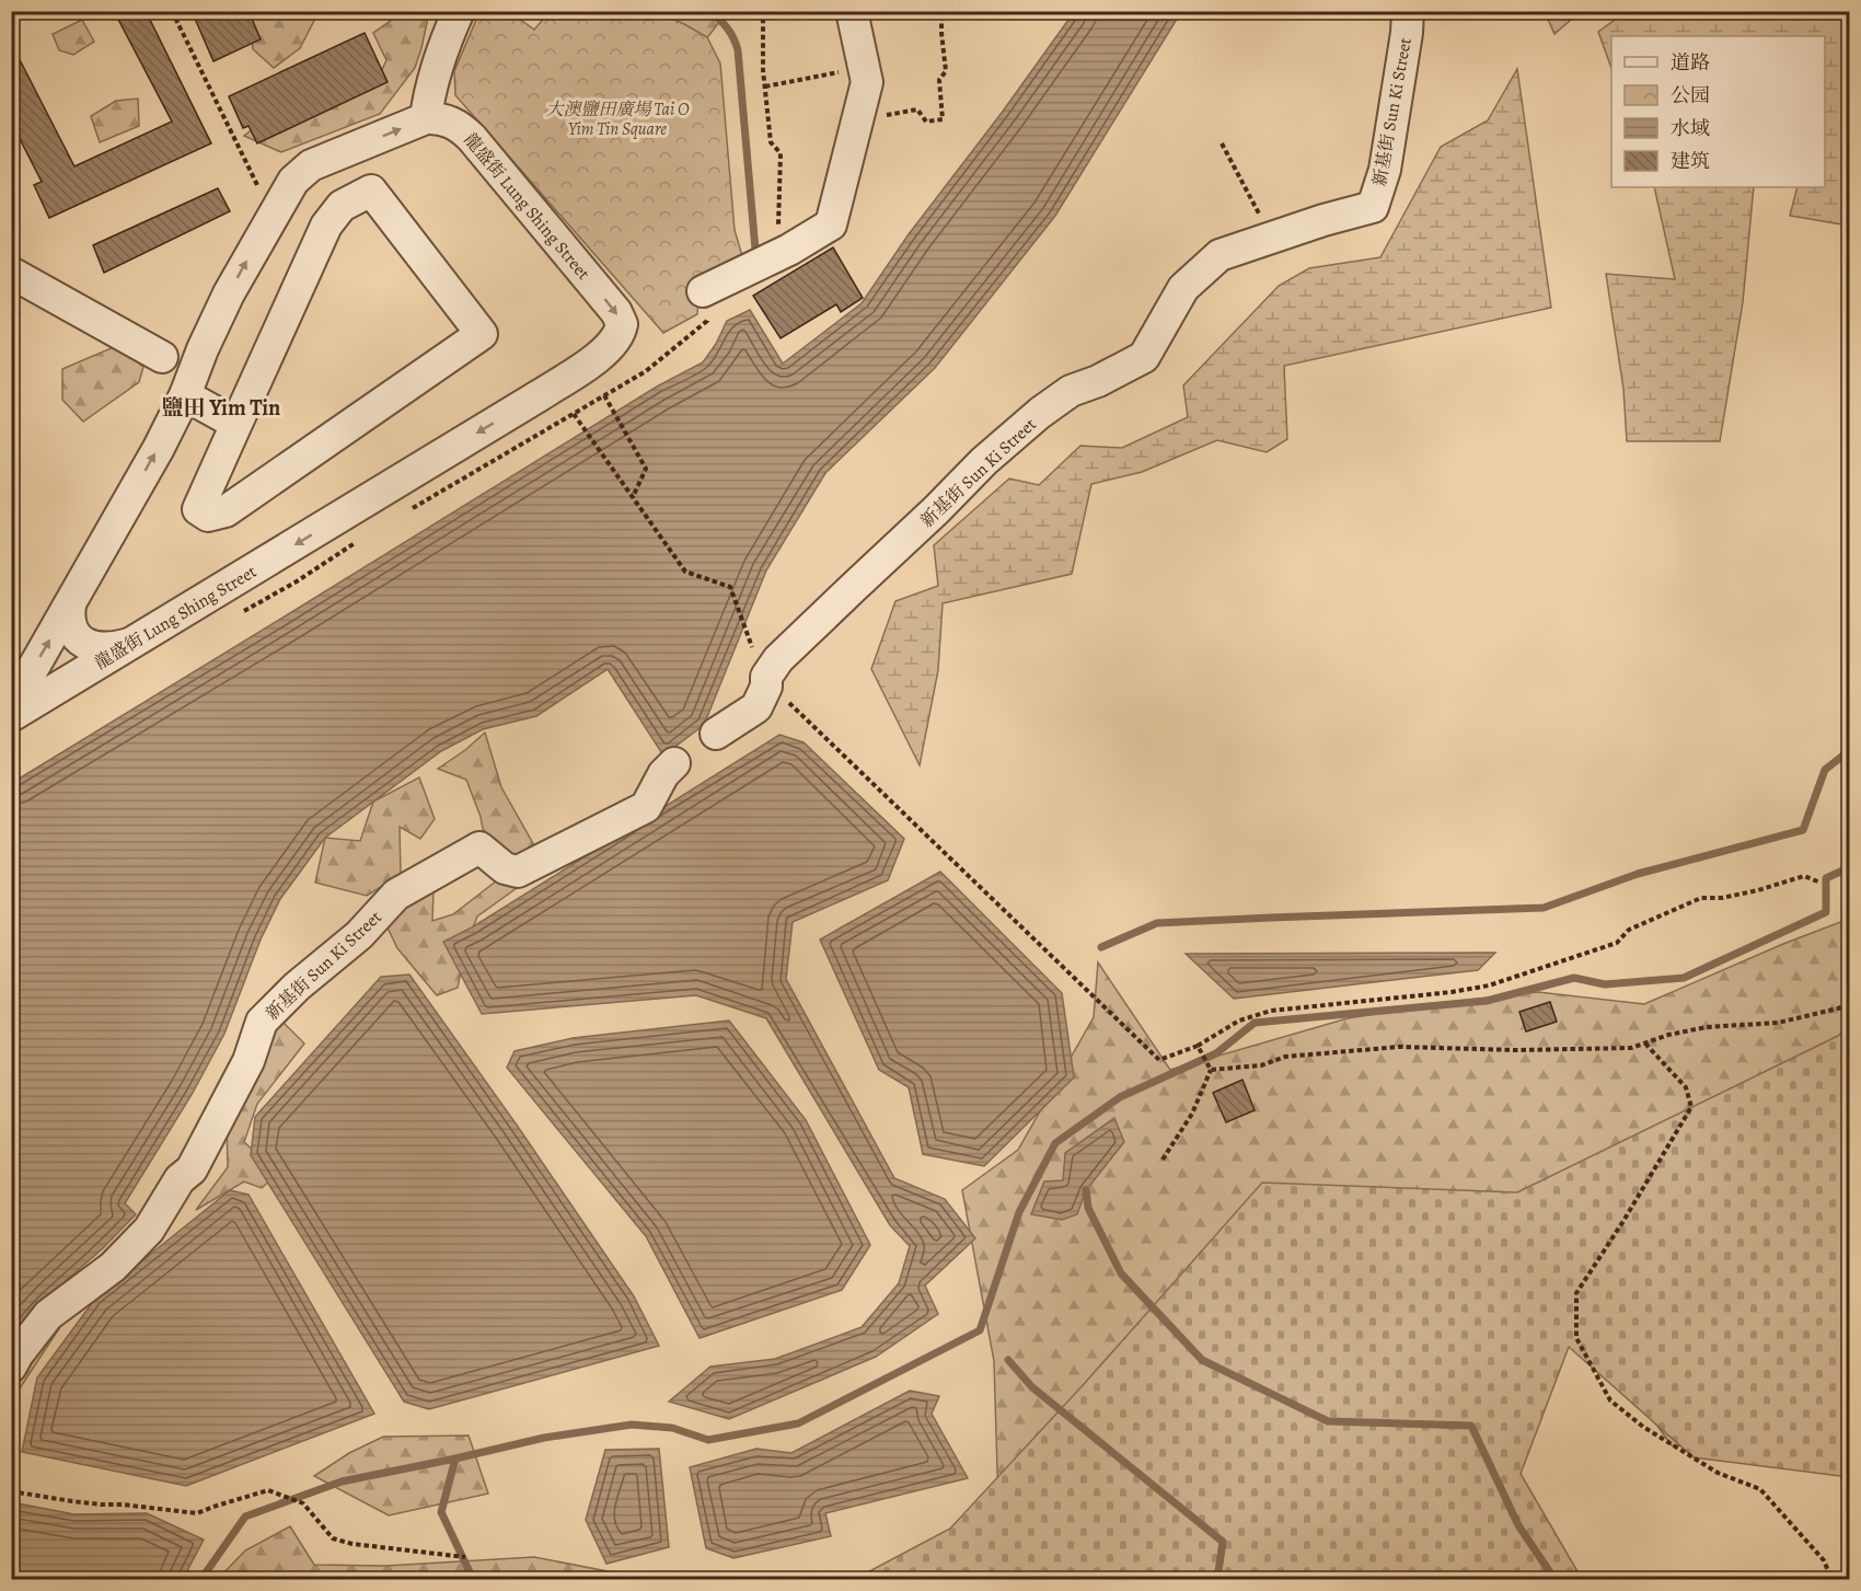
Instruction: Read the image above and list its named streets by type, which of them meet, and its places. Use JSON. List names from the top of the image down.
{
  "streets": {
    "street": ["新基街 Sun Ki Street", "龍盛街 Lung Shing Street"]
  },
  "districts": ["鹽田 Yim Tin"],
  "parks": ["大澳鹽田廣場 Tai O Yim Tin Square"],
  "legend": [
    "道路",
    "公园",
    "水域",
    "建筑"
  ]
}
